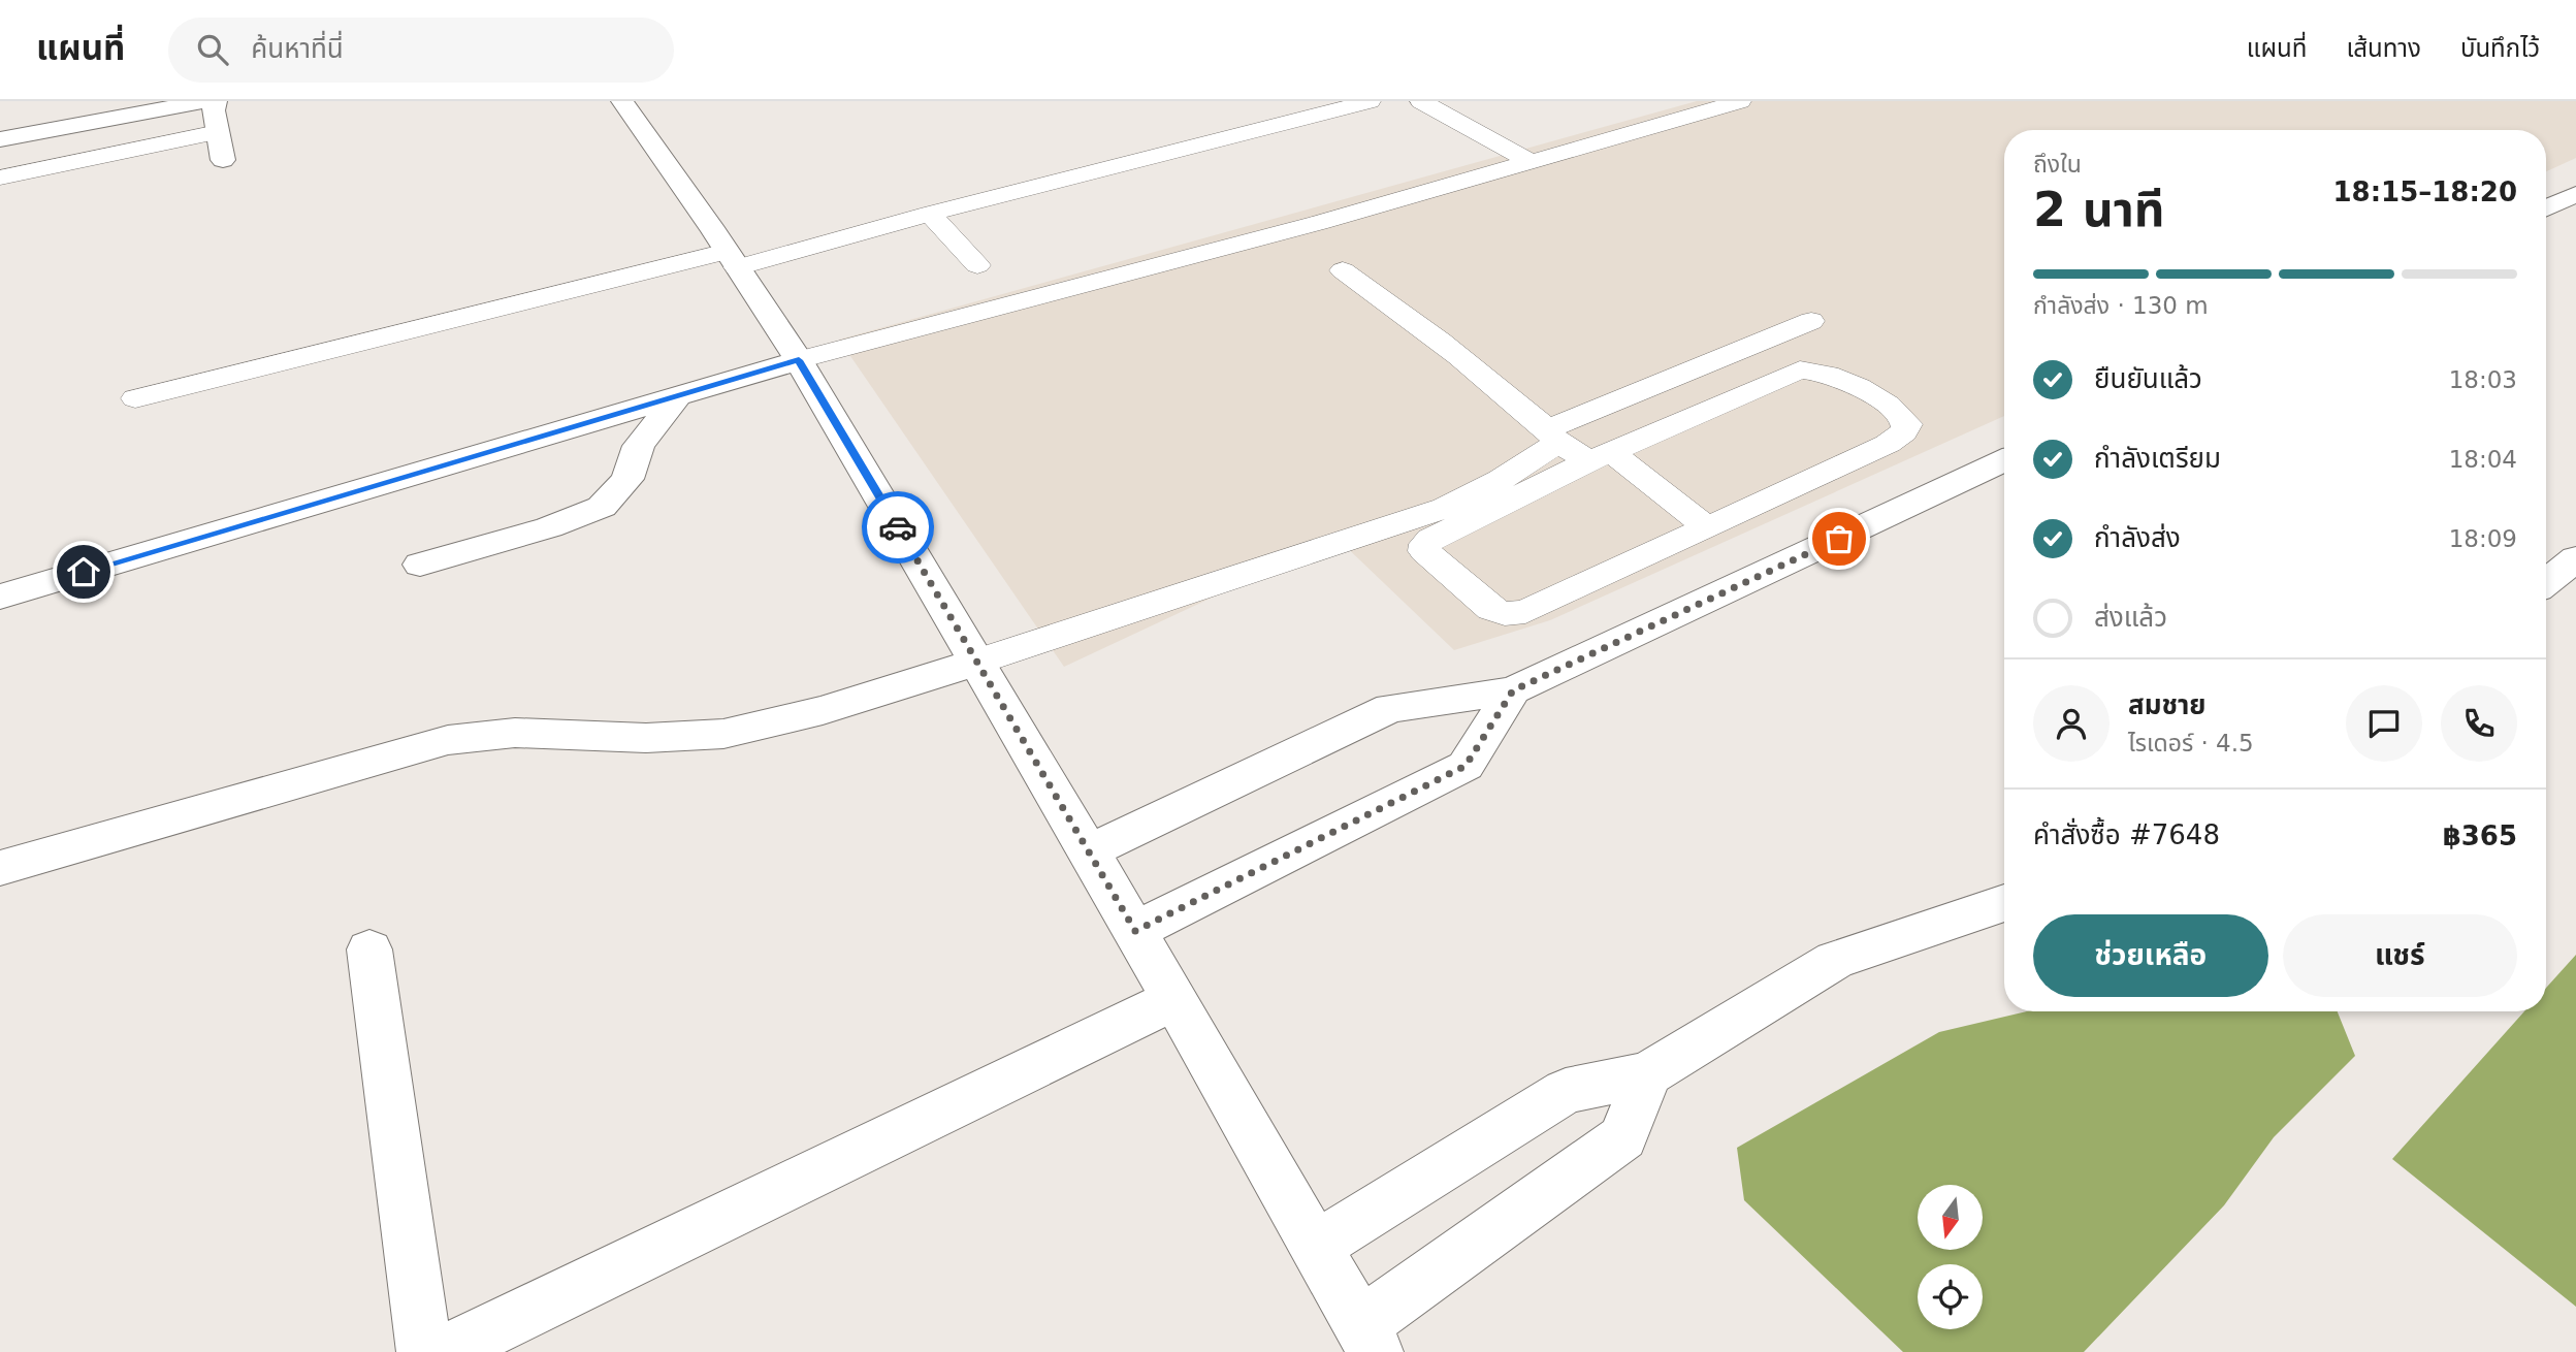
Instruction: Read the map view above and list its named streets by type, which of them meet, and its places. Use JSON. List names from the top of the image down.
{
  "north": "bottom",
  "page": {
    "header": "แผนที่",
    "search": "ค้นหาที่นี่",
    "nav": ["แผนที่", "เส้นทาง", "บันทึกไว้"],
    "heading": ["2 นาที", "ถึงใน", "18:15–18:20"],
    "panel": [
      "สมชาย",
      "ไรเดอร์ · 4.5",
      "คำสั่งซื้อ #7648",
      "฿365"
    ],
    "bar": "กำลังส่ง · 130 m",
    "list": [
      ["ยืนยันแล้ว", "18:03"],
      ["กำลังเตรียม", "18:04"],
      ["กำลังส่ง", "18:09"],
      "ส่งแล้ว"
    ],
    "buttons": ["ช่วยเหลือ", "แชร์"]
  }
}
